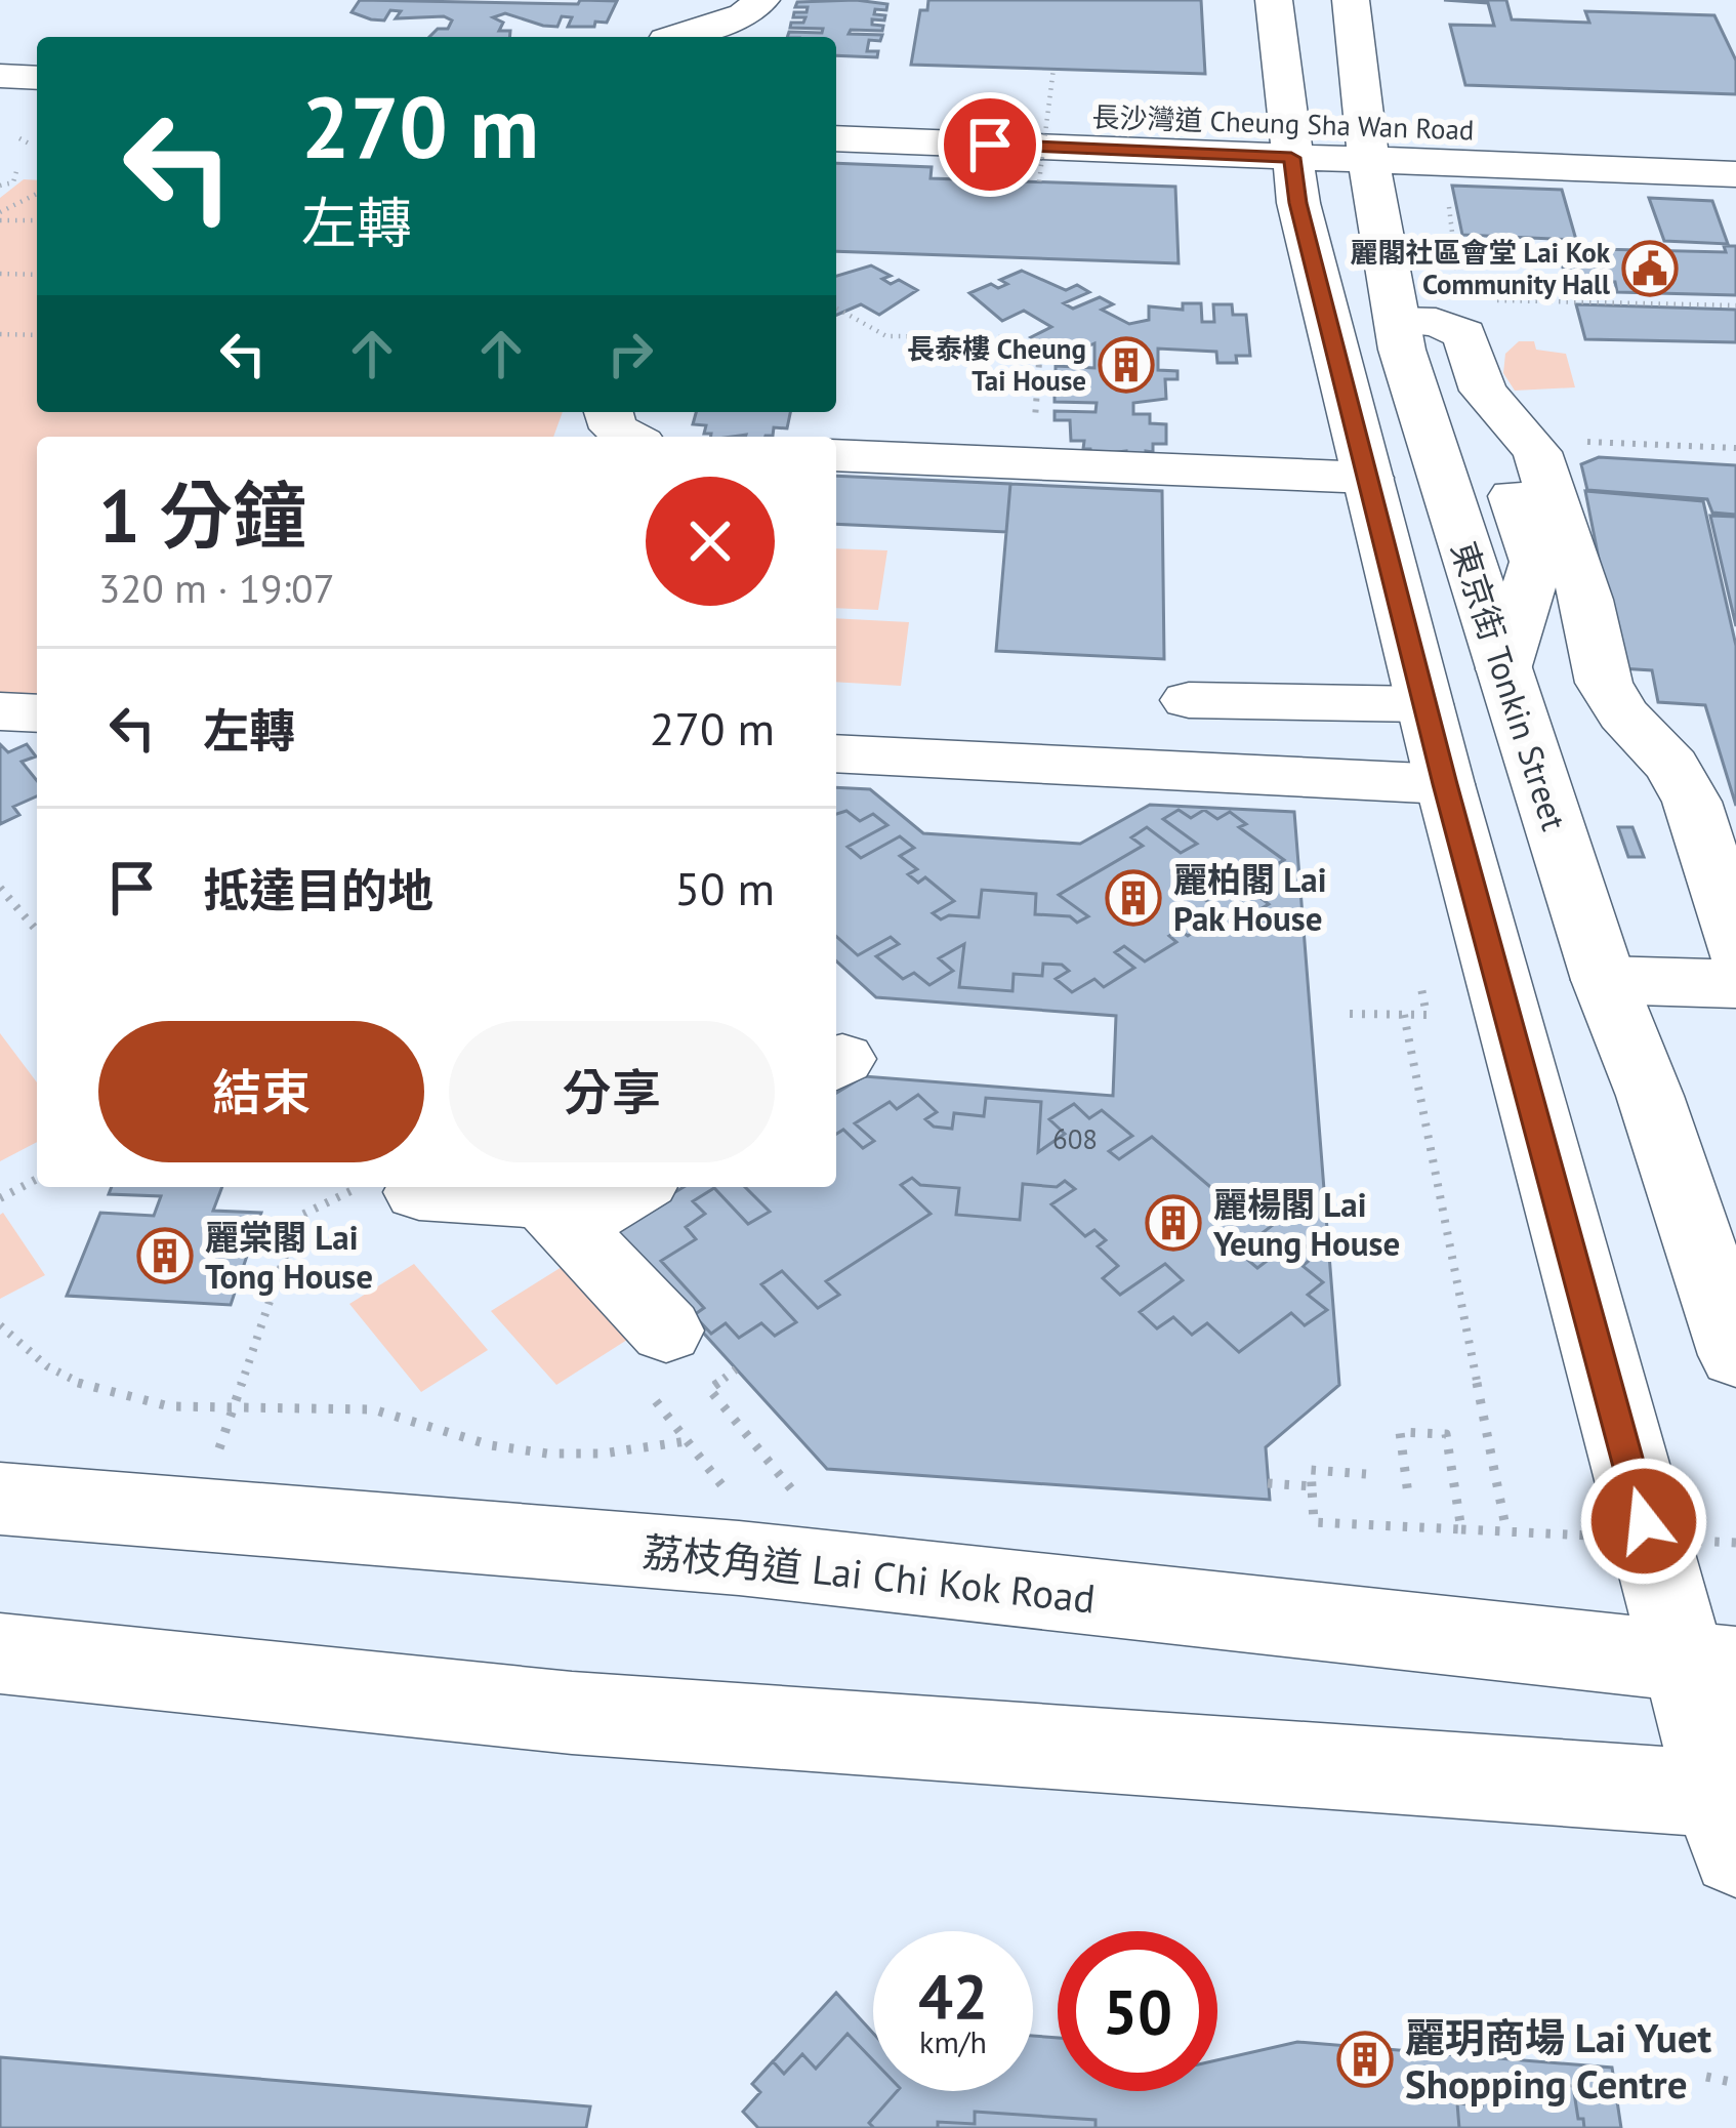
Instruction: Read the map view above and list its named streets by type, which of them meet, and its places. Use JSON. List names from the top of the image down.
{
  "streets": {
    "main road": ["長沙灣道 Cheung Sha Wan Road", "東京街 Tonkin Street", "荔枝角道 Lai Chi Kok Road"]
  },
  "crossings": [
    ["長沙灣道 Cheung Sha Wan Road", "東京街 Tonkin Street"]
  ],
  "places": {
    "public building": ["麗閣社區會堂 Lai Kok Community Hall"],
    "building": [
      "長泰樓 Cheung Tai House",
      "麗柏閣 Lai Pak House",
      "麗楊閣 Lai Yeung House",
      "麗棠閣 Lai Tong House",
      "麗玥商場 Lai Yuet Shopping Centre"
    ]
  },
  "house_numbers": ["608"],
  "page": {
    "turn": ["270 m", "左轉"],
    "heading": ["1 分鐘", "320 m · 19:07"],
    "list": [
      {
        "name": "左轉",
        "value": "270 m"
      },
      {
        "name": "抵達目的地",
        "value": "50 m"
      }
    ],
    "buttons": ["結束", "分享"],
    "speed": "42 km/h",
    "limit": "50"
  }
}
